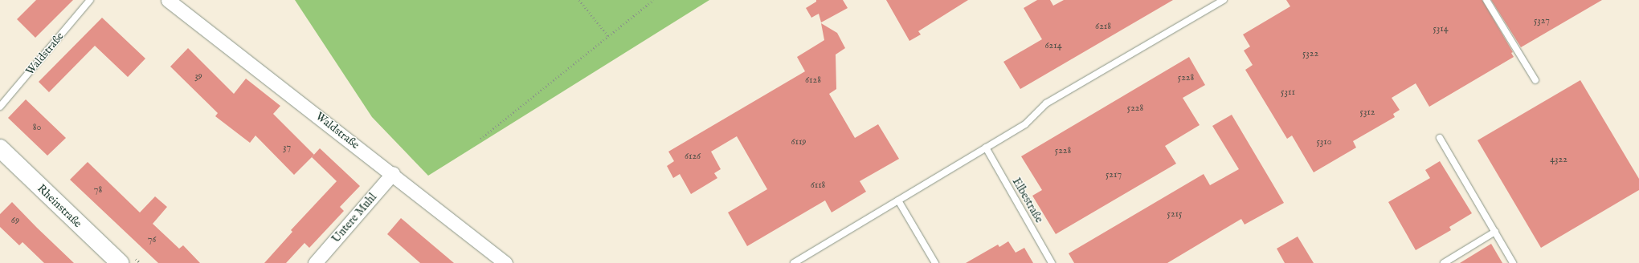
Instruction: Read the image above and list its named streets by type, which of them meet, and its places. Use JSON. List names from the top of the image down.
{
  "streets": {
    "main road": ["Rheinstraße"],
    "street": ["Waldstraße", "Untere Muhl"],
    "lane": ["Elbestraße"]
  },
  "crossings": [
    ["Waldstraße", "Untere Muhl"]
  ],
  "house_numbers": [
    "5327",
    "6218",
    "5314",
    "6214",
    "5322",
    "39",
    "5228",
    "6128",
    "5311",
    "5228",
    "5312",
    "80",
    "6119",
    "5310",
    "37",
    "5228",
    "6126",
    "4322",
    "5217",
    "6118",
    "78",
    "5215",
    "69",
    "76"
  ]
}
